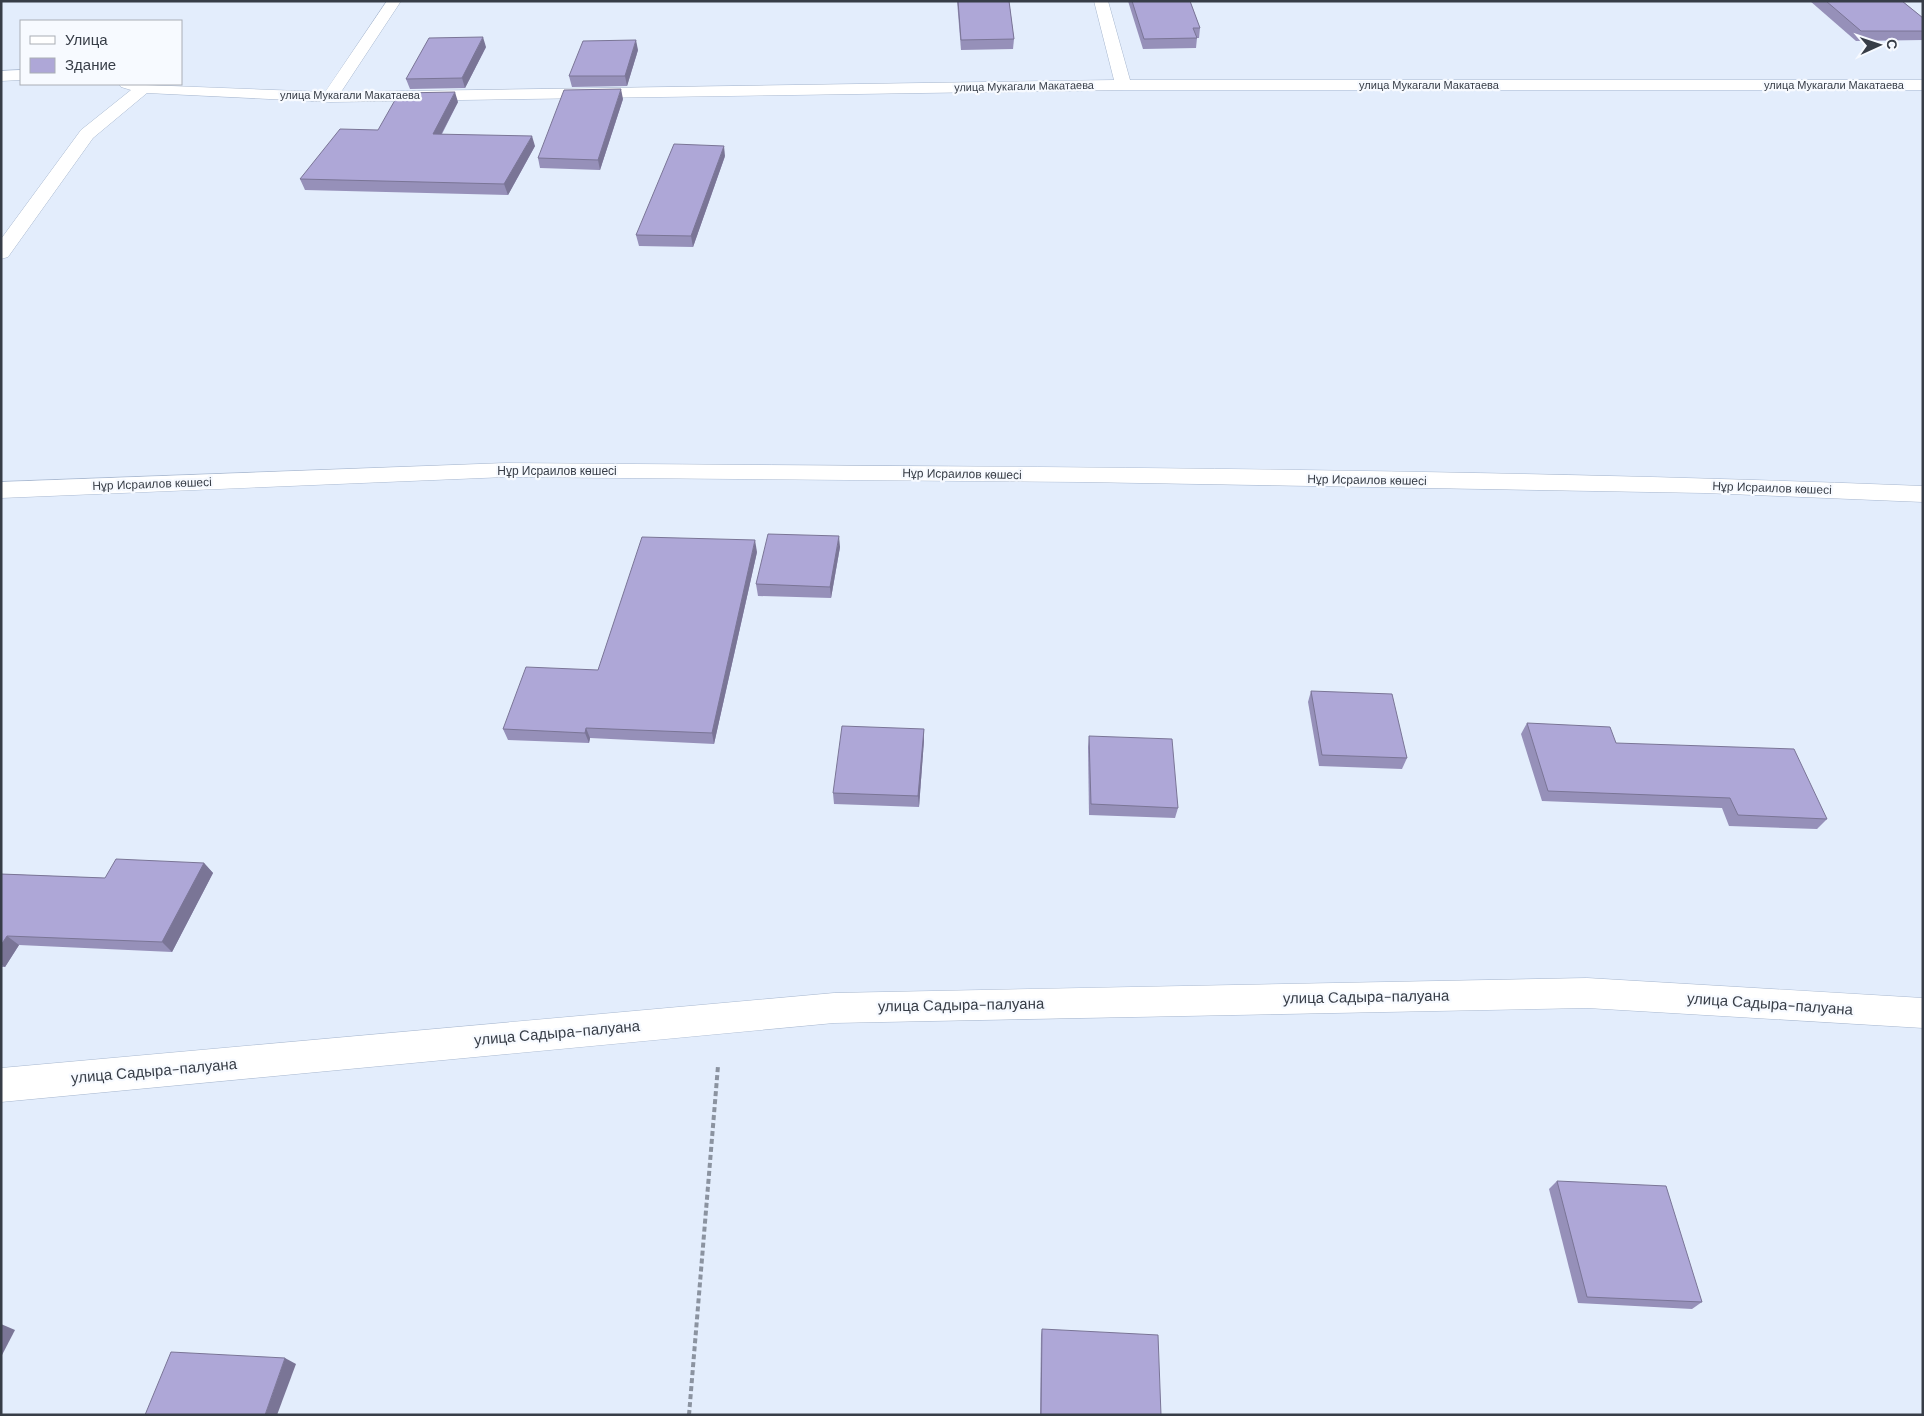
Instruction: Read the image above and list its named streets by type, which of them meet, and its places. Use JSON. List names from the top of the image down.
{
  "streets": {
    "street": ["улица Мукагали Макатаева", "Нұр Исраилов көшесі", "улица Садыра-палуана"]
  },
  "legend": ["Улица", "Здание"],
  "north": "right"
}
